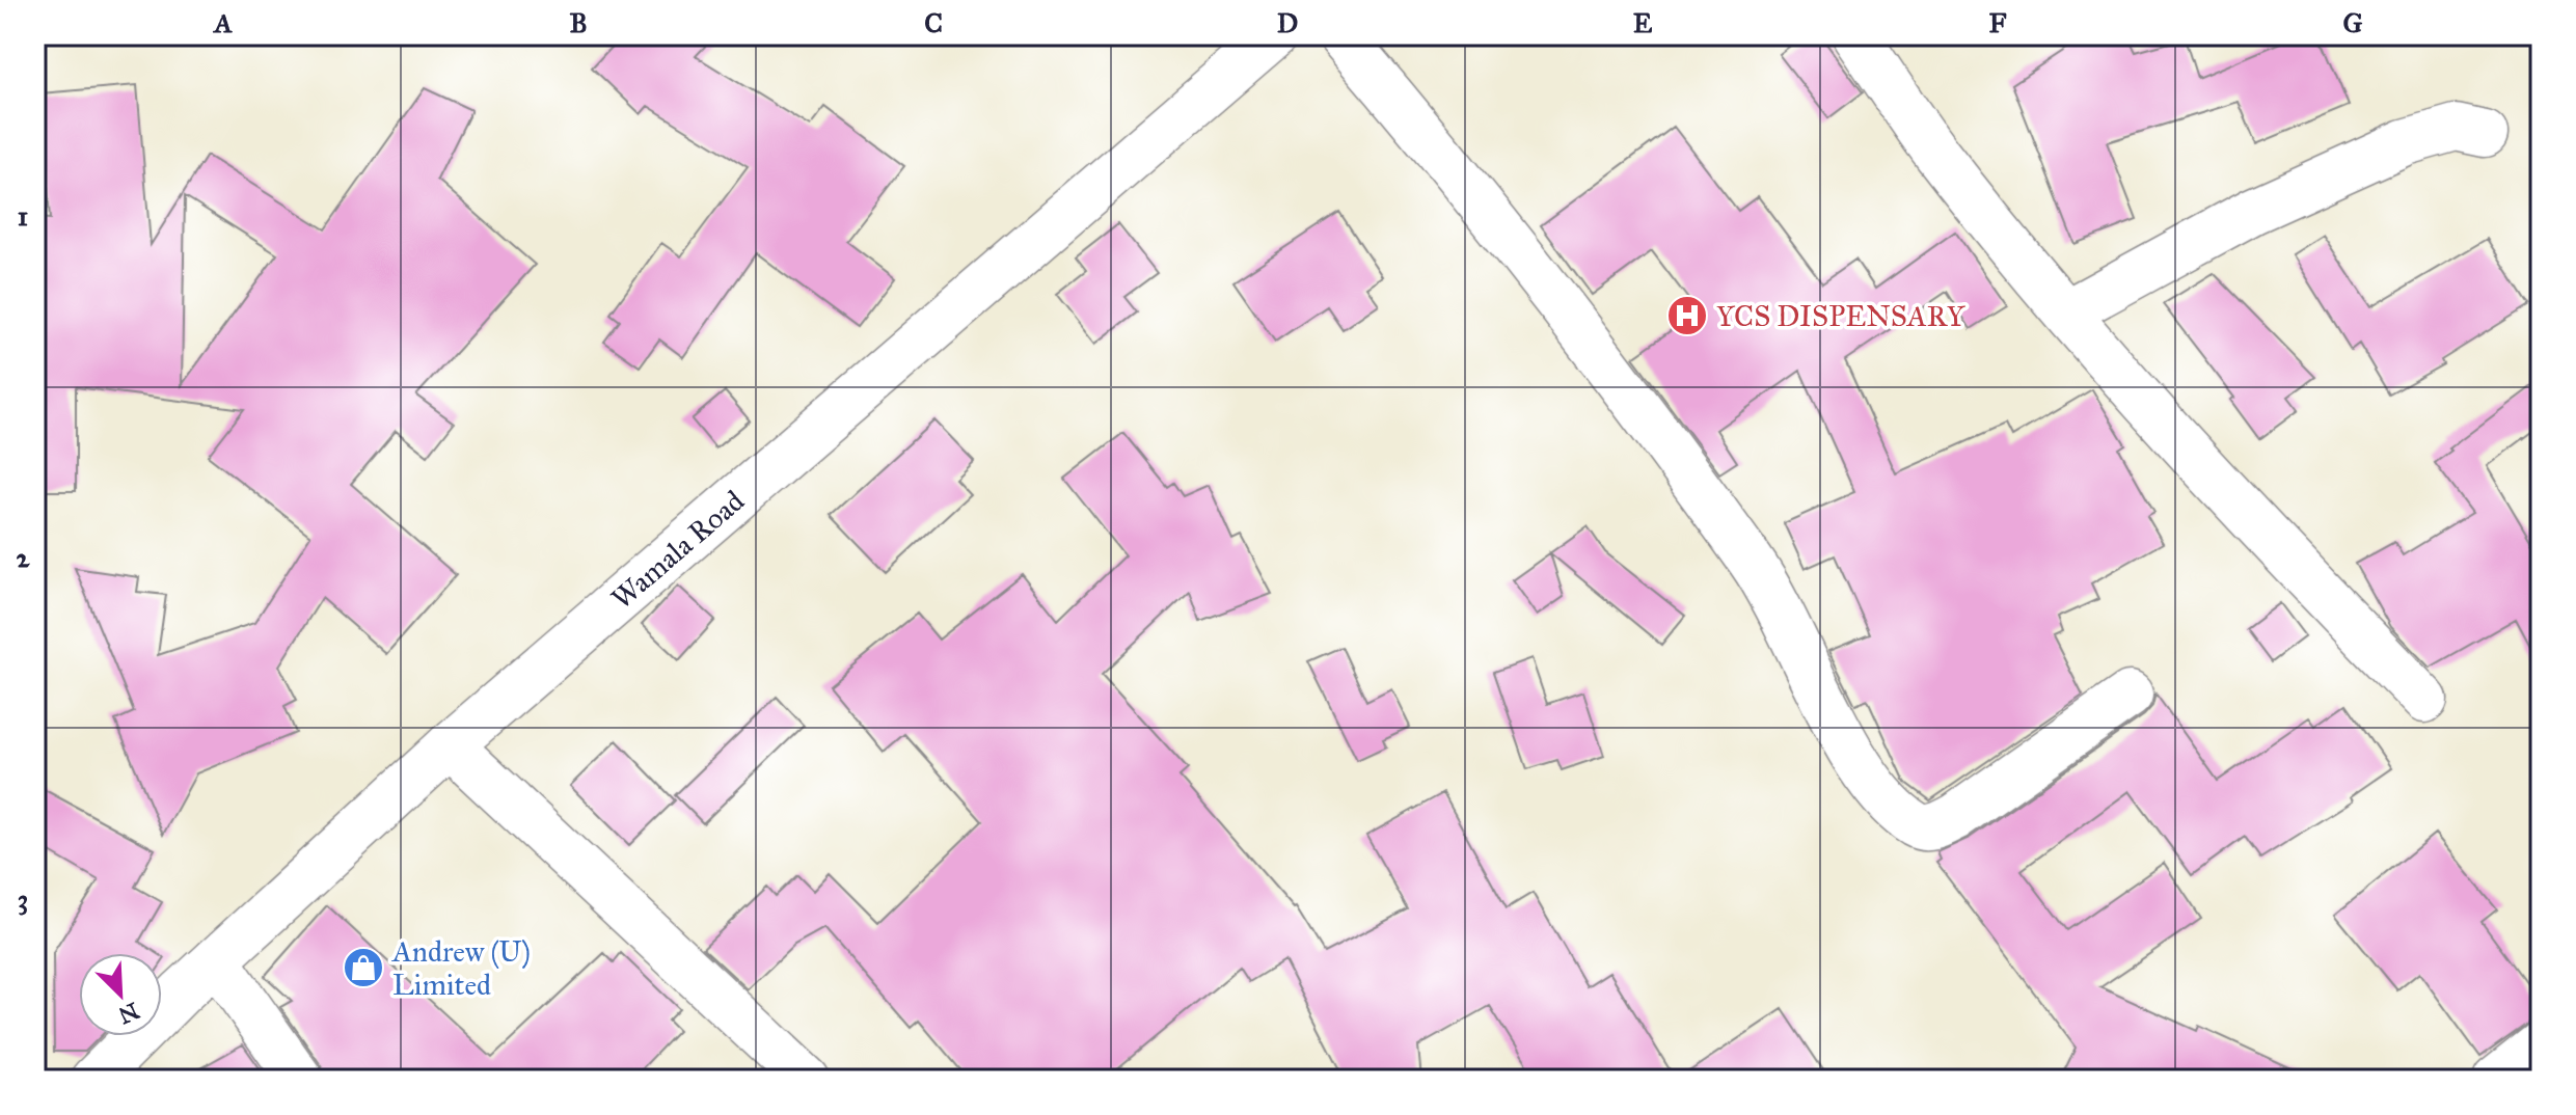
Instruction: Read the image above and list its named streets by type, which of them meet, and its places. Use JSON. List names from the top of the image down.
{
  "streets": {
    "street": ["Wamala Road"]
  },
  "places": {
    "hospital": ["YCS DISPENSARY"],
    "shop": ["Andrew (U) Limited"]
  },
  "north": "bottom right",
  "grid": {
    "columns": [
      "A",
      "B",
      "C",
      "D",
      "E",
      "F",
      "G"
    ],
    "rows": ["1", "2", "3"]
  }
}
